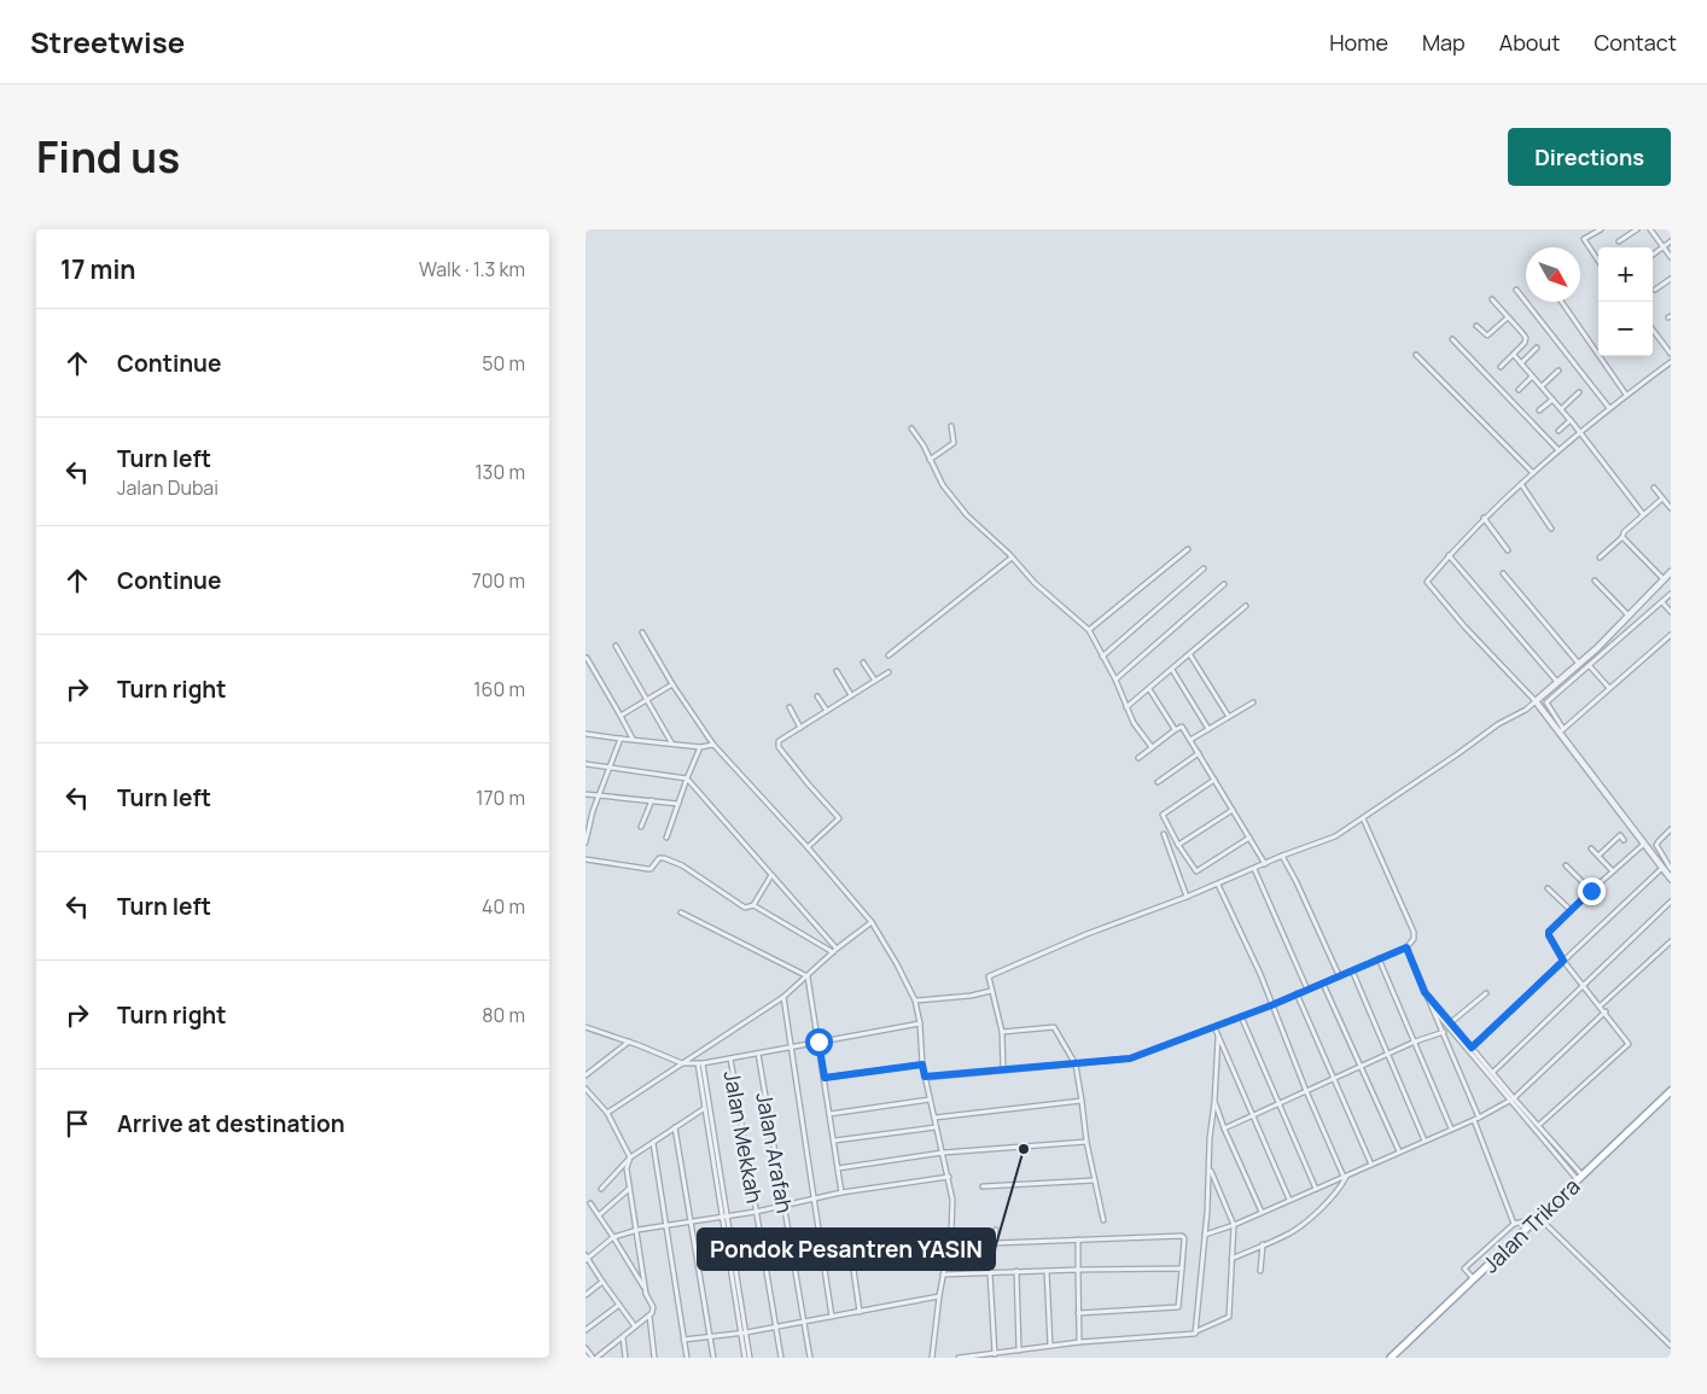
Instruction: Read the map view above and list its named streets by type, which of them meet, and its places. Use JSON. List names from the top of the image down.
{
  "streets": {
    "main road": ["Jalan Trikora"],
    "street": ["Jalan Mekkah", "Jalan Arafah"]
  },
  "places": ["Pondok Pesantren YASIN"],
  "north": "bottom right",
  "page": {
    "header": "Streetwise",
    "nav": [
      "Home",
      "Map",
      "About",
      "Contact"
    ],
    "title": "Find us",
    "buttons": "Directions",
    "heading": ["17 min", "Walk · 1.3 km"],
    "map_buttons": ["+", "−"],
    "list": [
      ["Continue", "50 m"],
      ["Turn left", "Jalan Dubai", "130 m"],
      ["Continue", "700 m"],
      ["Turn right", "160 m"],
      ["Turn left", "170 m"],
      ["Turn left", "40 m"],
      ["Turn right", "80 m"],
      "Arrive at destination"
    ]
  }
}
